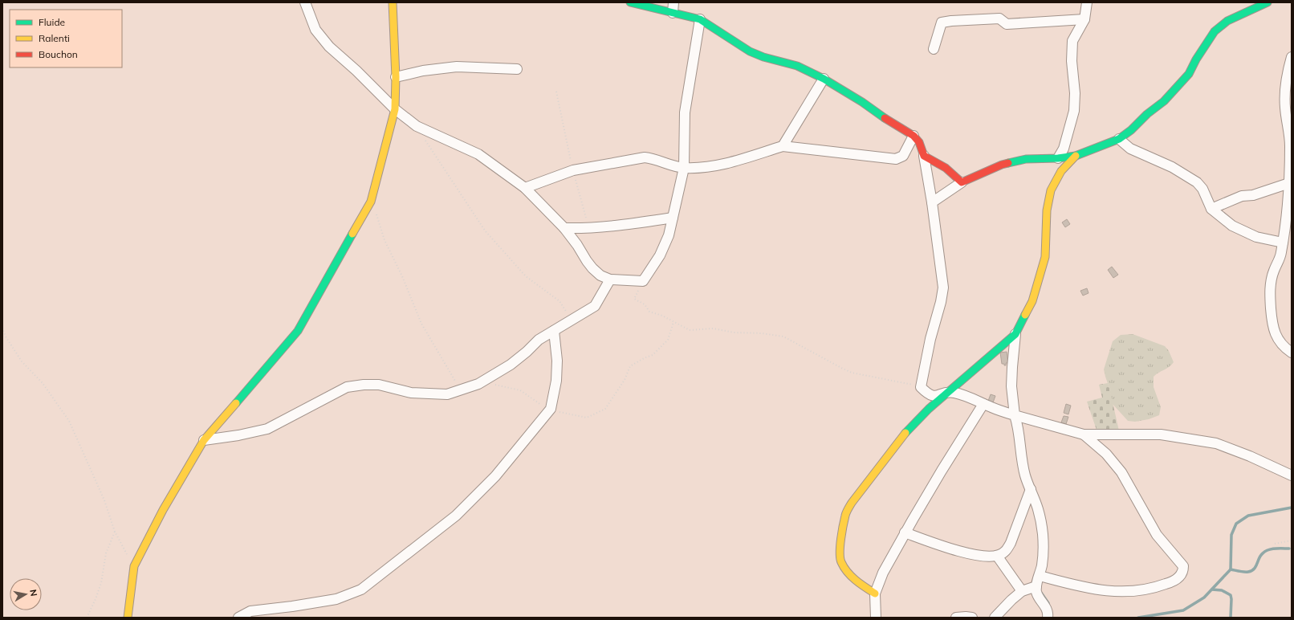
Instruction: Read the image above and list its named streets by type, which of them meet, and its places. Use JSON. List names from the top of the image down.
{
  "legend": ["Fluide", "Ralenti", "Bouchon"],
  "north": "right"
}
